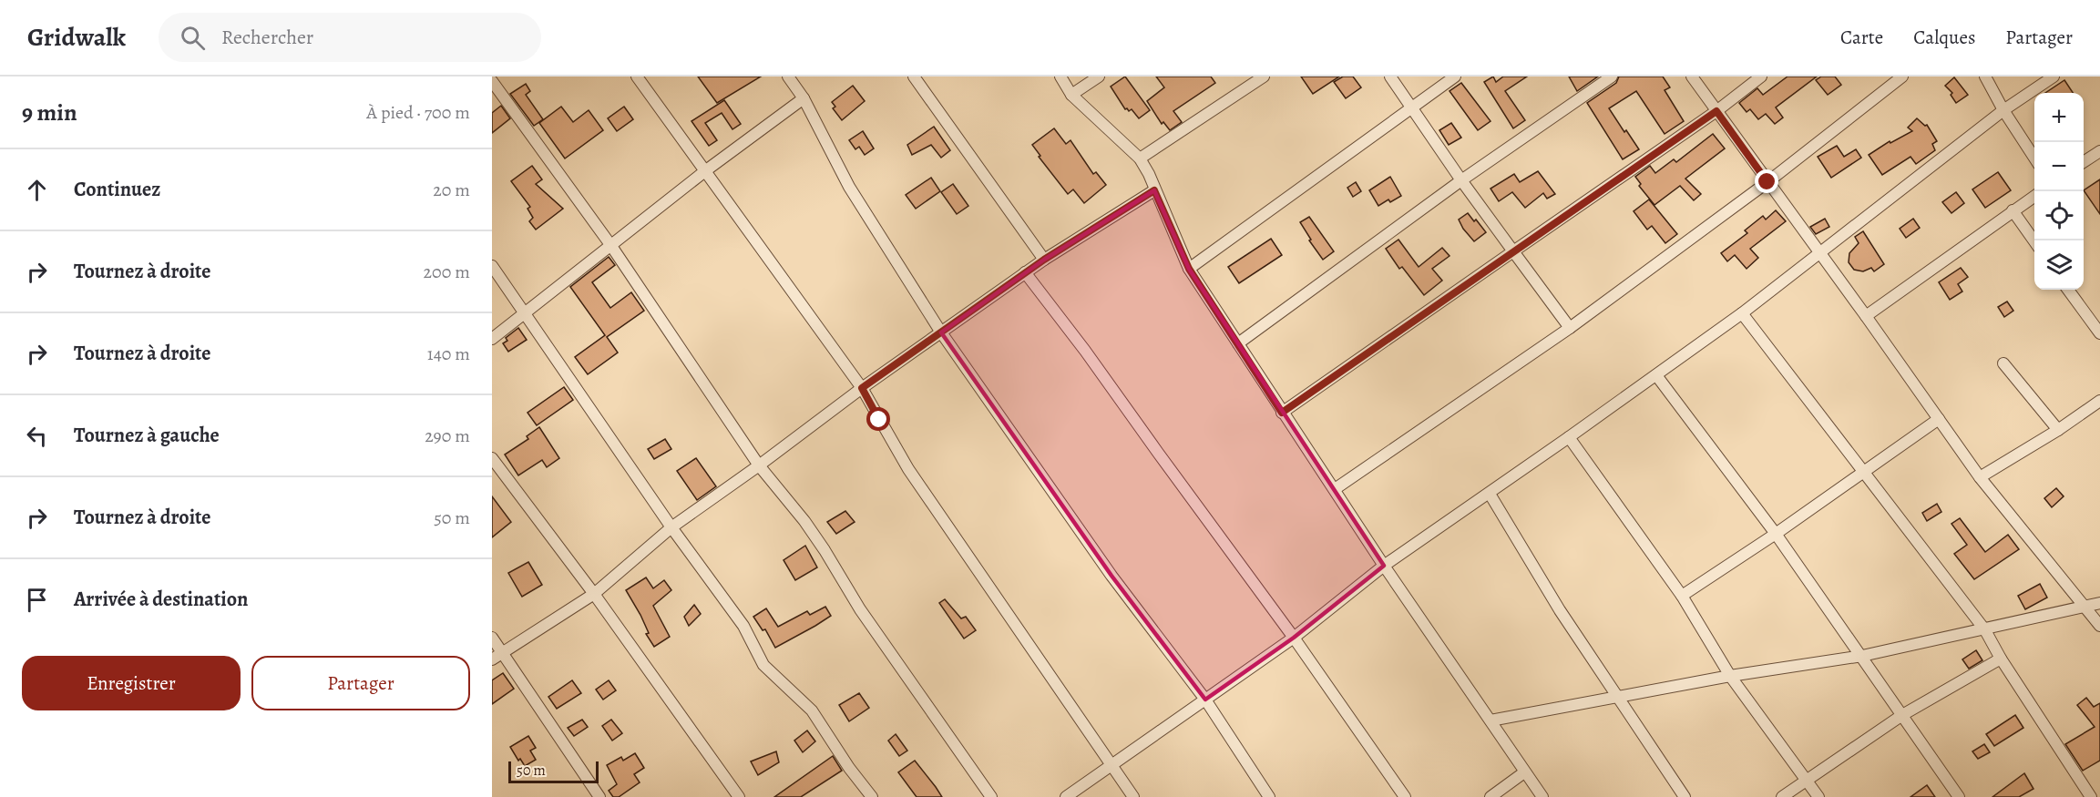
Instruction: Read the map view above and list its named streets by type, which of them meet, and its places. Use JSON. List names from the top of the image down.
{
  "scale_bar": "50 m",
  "page": {
    "header": "Gridwalk",
    "search": "Rechercher",
    "nav": ["Carte", "Calques", "Partager"],
    "heading": ["9 min", "À pied · 700 m"],
    "map_buttons": ["+", "−"],
    "list": [
      ["Continuez", "20 m"],
      ["Tournez à droite", "200 m"],
      ["Tournez à droite", "140 m"],
      ["Tournez à gauche", "290 m"],
      ["Tournez à droite", "50 m"],
      "Arrivée à destination"
    ],
    "buttons": ["Enregistrer", "Partager"],
    "scale": "50 m"
  }
}
